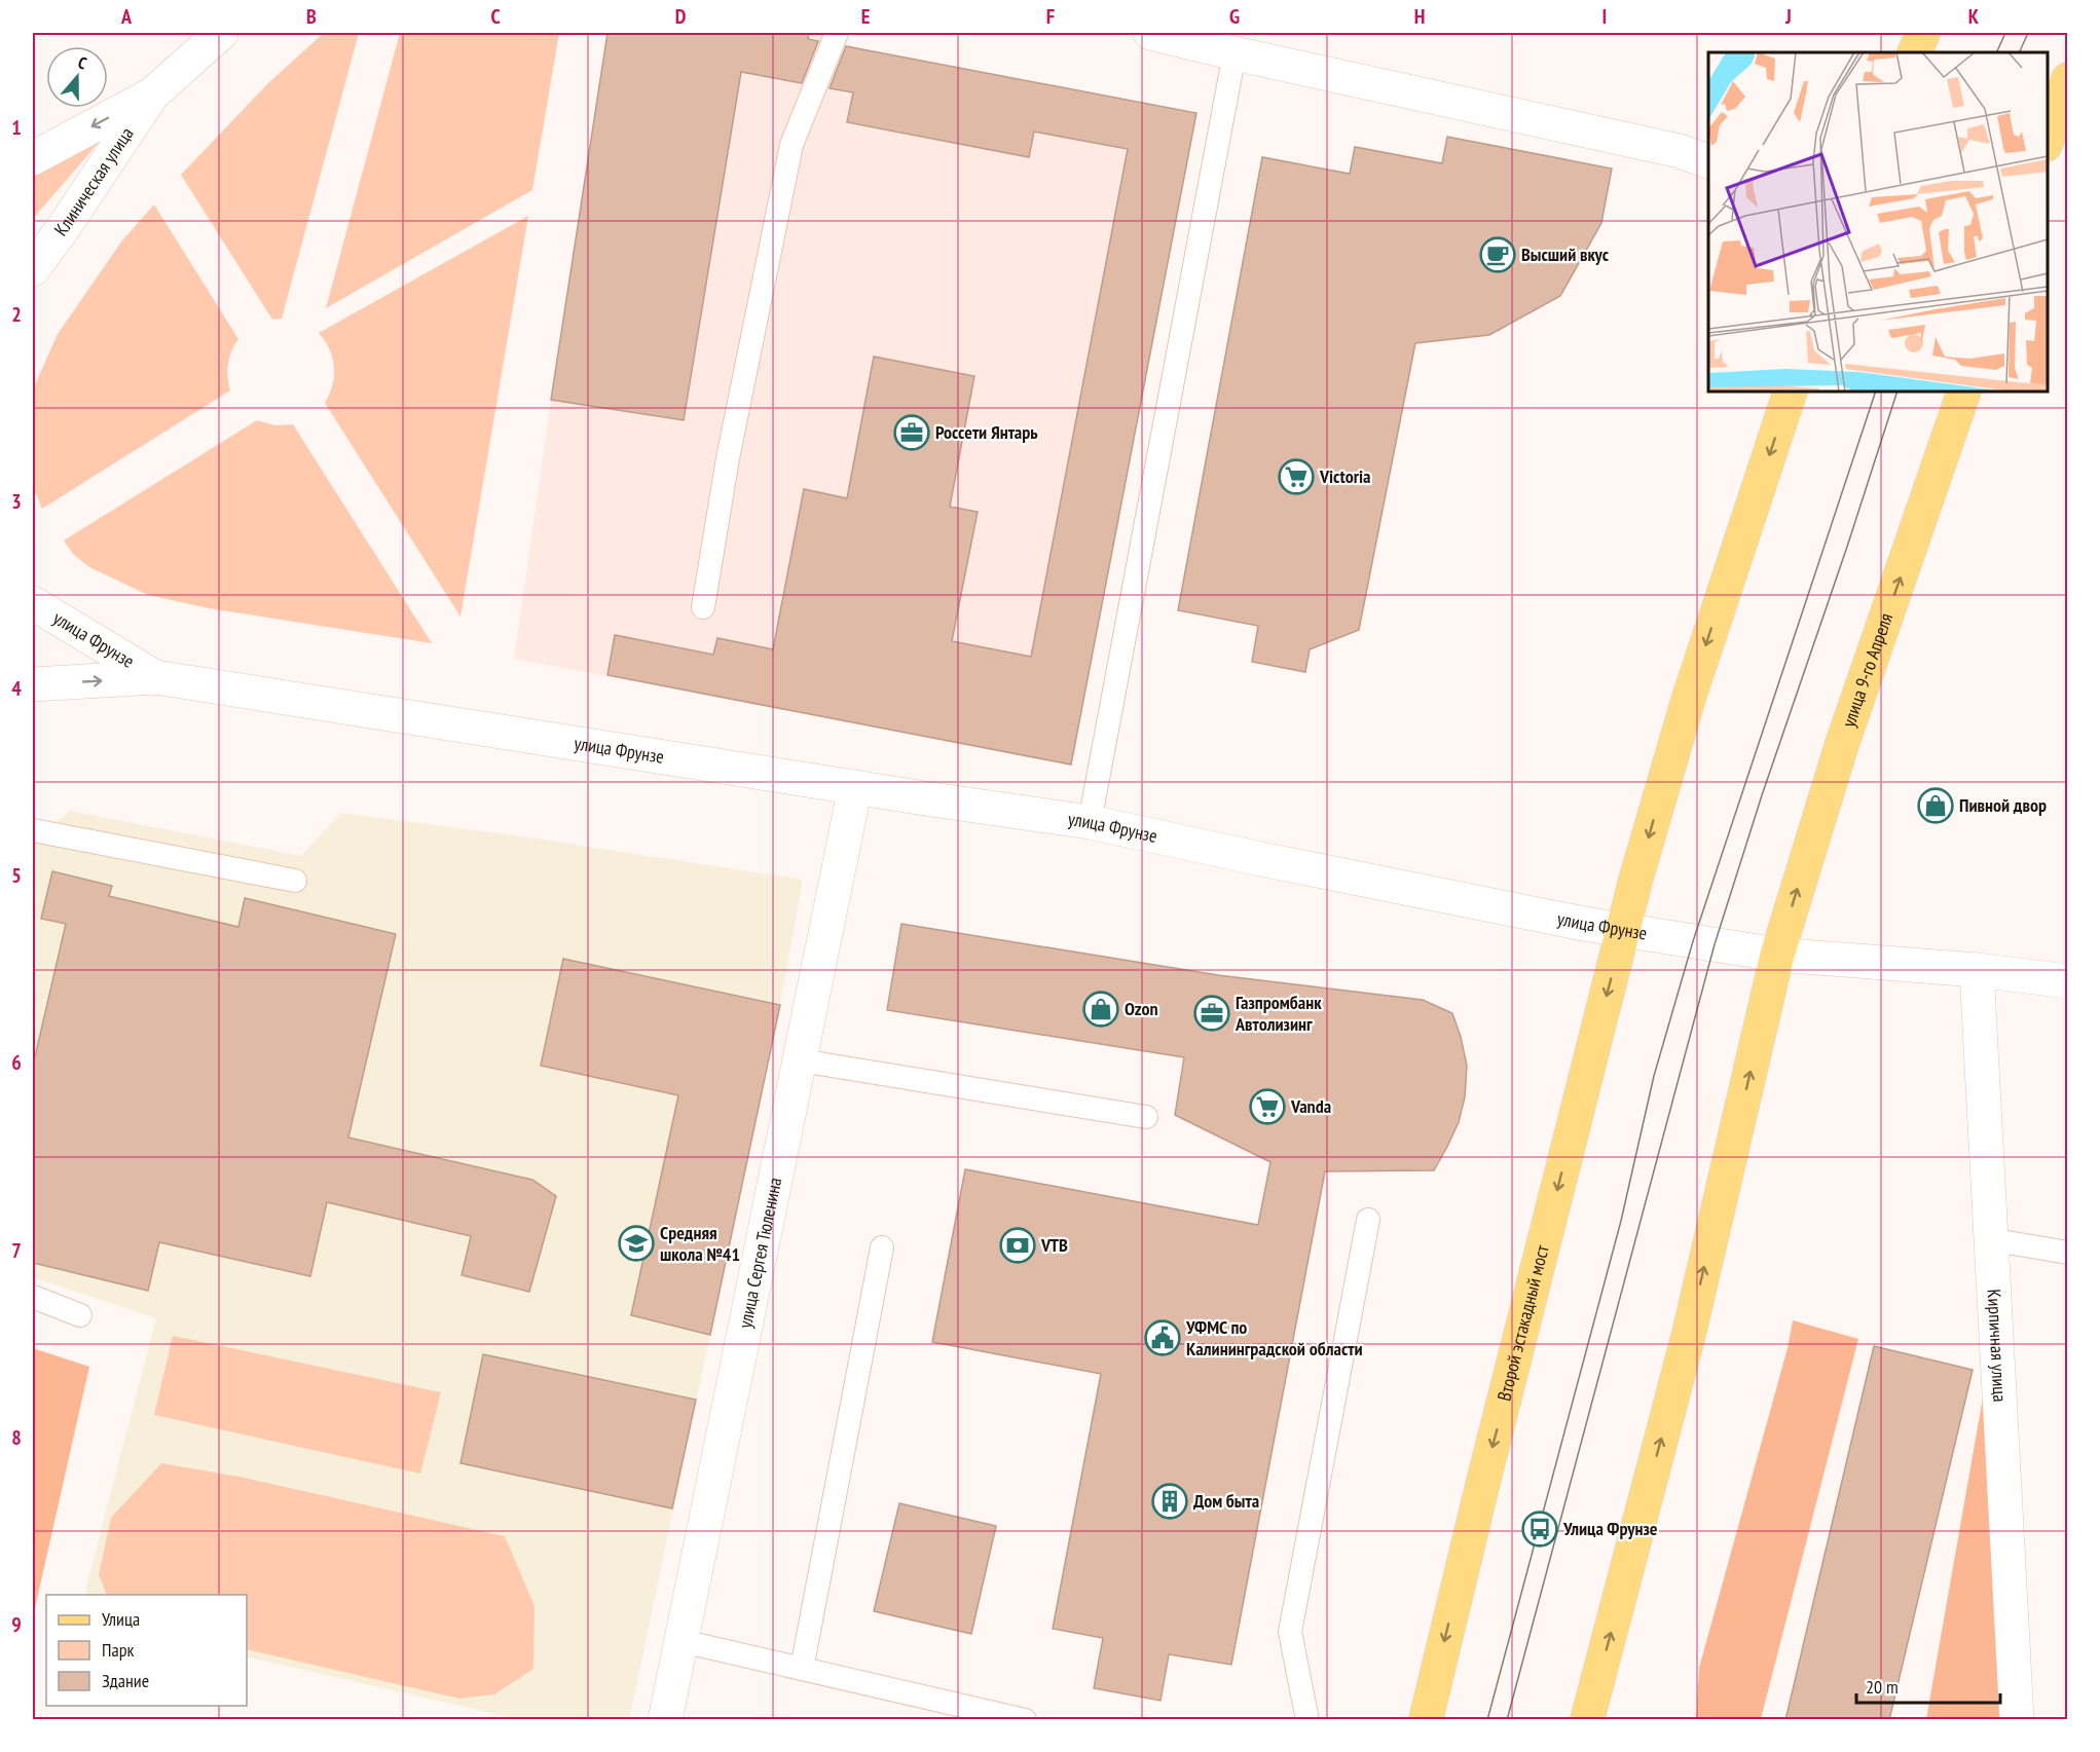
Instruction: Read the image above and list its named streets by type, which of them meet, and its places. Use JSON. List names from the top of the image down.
{
  "streets": {
    "main road": ["улица 9-го Апреля", "Второй эстакадный мост"],
    "street": [
      "Клиническая улица",
      "улица Фрунзе",
      "улица Сергея Тюленина",
      "Кирпичная улица"
    ]
  },
  "crossings": [
    ["улица Фрунзе", "улица 9-го Апреля"],
    ["улица Фрунзе", "улица Сергея Тюленина"],
    ["улица Фрунзе", "Второй эстакадный мост"],
    ["улица Фрунзе", "Кирпичная улица"]
  ],
  "places": {
    "cafe": ["Высший вкус"],
    "office": ["Россети Янтарь", "Газпромбанк Автолизинг"],
    "supermarket": ["Victoria", "Vanda"],
    "shop": ["Пивной двор", "Ozon"],
    "school or university": ["Средняя школа №41"],
    "bank": ["VTB"],
    "public building": ["УФМС по Калининградской области"],
    "building": ["Дом быта"],
    "bus stop": ["Улица Фрунзе"]
  },
  "legend": ["Улица", "Парк", "Здание"],
  "scale_bar": "20 m",
  "north": "top",
  "grid": {
    "columns": [
      "A",
      "B",
      "C",
      "D",
      "E",
      "F",
      "G",
      "H",
      "I",
      "J",
      "K"
    ],
    "rows": [
      "1",
      "2",
      "3",
      "4",
      "5",
      "6",
      "7",
      "8",
      "9"
    ]
  }
}
